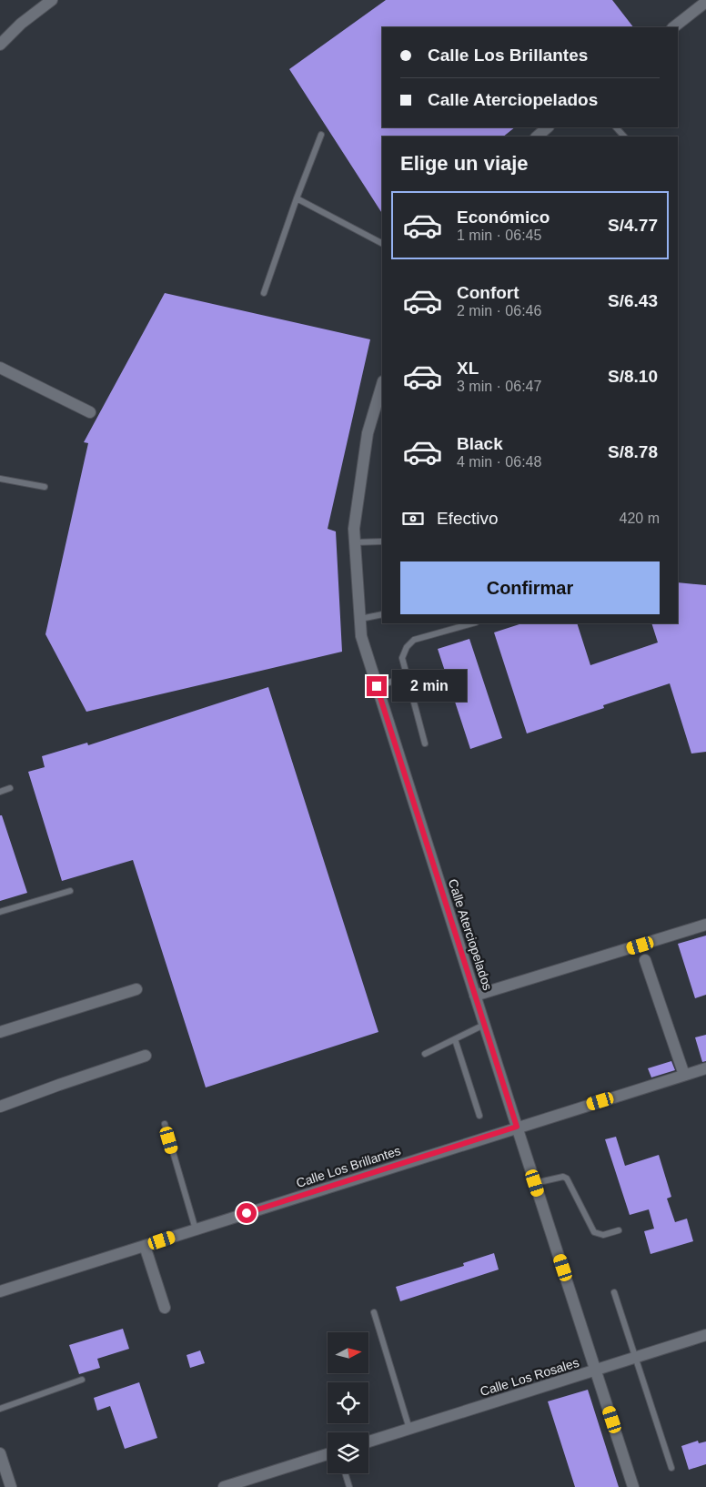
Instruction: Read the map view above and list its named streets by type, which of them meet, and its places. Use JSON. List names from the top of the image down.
{
  "streets": {
    "street": ["Calle Aterciopelados", "Calle Los Brillantes", "Calle Los Rosales"]
  },
  "crossings": [
    ["Calle Aterciopelados", "Calle Los Brillantes"],
    ["Calle Aterciopelados", "Calle Los Rosales"]
  ],
  "north": "right",
  "page": {
    "banner": ["Calle Los Brillantes", "Calle Aterciopelados"],
    "heading": "Elige un viaje",
    "list": [
      {
        "name": "Económico",
        "note": "1 min · 06:45",
        "value": "S/4.77"
      },
      {
        "name": "Confort",
        "note": "2 min · 06:46",
        "value": "S/6.43"
      },
      {
        "name": "XL",
        "note": "3 min · 06:47",
        "value": "S/8.10"
      },
      {
        "name": "Black",
        "note": "4 min · 06:48",
        "value": "S/8.78"
      }
    ],
    "pay": ["Efectivo", "420 m"],
    "buttons": "Confirmar",
    "bubble": "2 min"
  }
}
